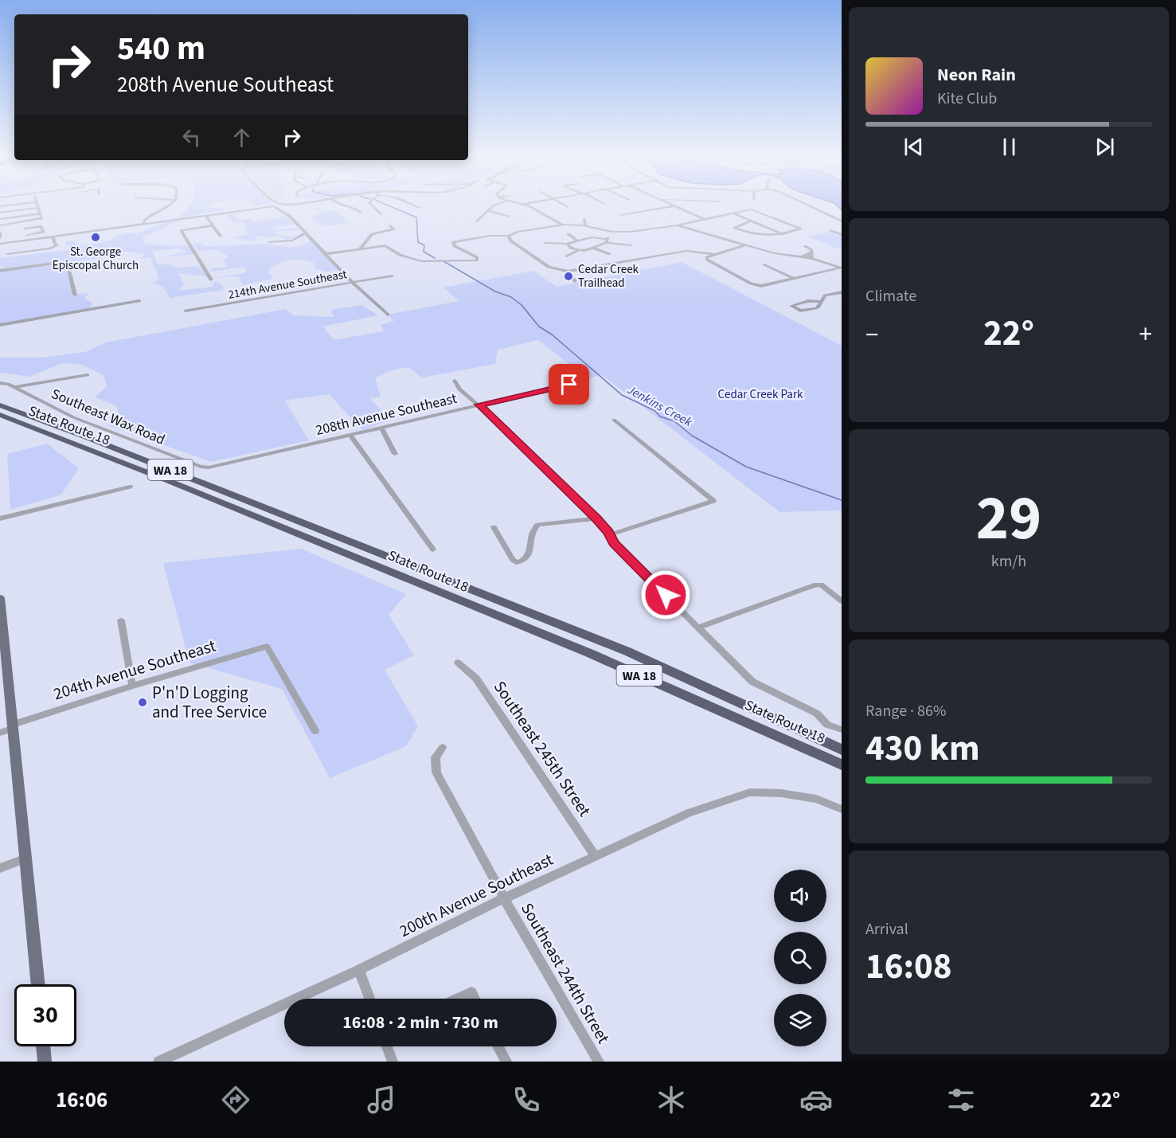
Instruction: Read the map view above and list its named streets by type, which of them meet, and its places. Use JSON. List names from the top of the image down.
{
  "streets": {
    "highway": ["State Route 18", "WA 18"],
    "street": [
      "214th Avenue Southeast",
      "208th Avenue Southeast",
      "Southeast Wax Road",
      "204th Avenue Southeast",
      "Southeast 245th Street",
      "200th Avenue Southeast",
      "Southeast 244th Street"
    ]
  },
  "crossings": [
    ["208th Avenue Southeast", "Southeast Wax Road"],
    ["Southeast 245th Street", "200th Avenue Southeast"],
    ["200th Avenue Southeast", "Southeast 244th Street"]
  ],
  "water": ["Jenkins Creek"],
  "parks": ["Cedar Creek Park"],
  "places": ["St. George Episcopal Church", "Cedar Creek Trailhead", "P'n'D Logging and Tree Service"],
  "page": {
    "turn": ["540 m", "208th Avenue Southeast"],
    "song": ["Neon Rain", "Kite Club"],
    "tile": [
      "Climate",
      ["29", "km/h"],
      ["Range · 86%", "430 km"],
      ["Arrival", "16:08"]
    ],
    "heat": ["−", "22°", "+"],
    "limit": "30",
    "trip": "16:08 · 2 min · 730 m",
    "tabs": ["16:06", "22°"]
  }
}
